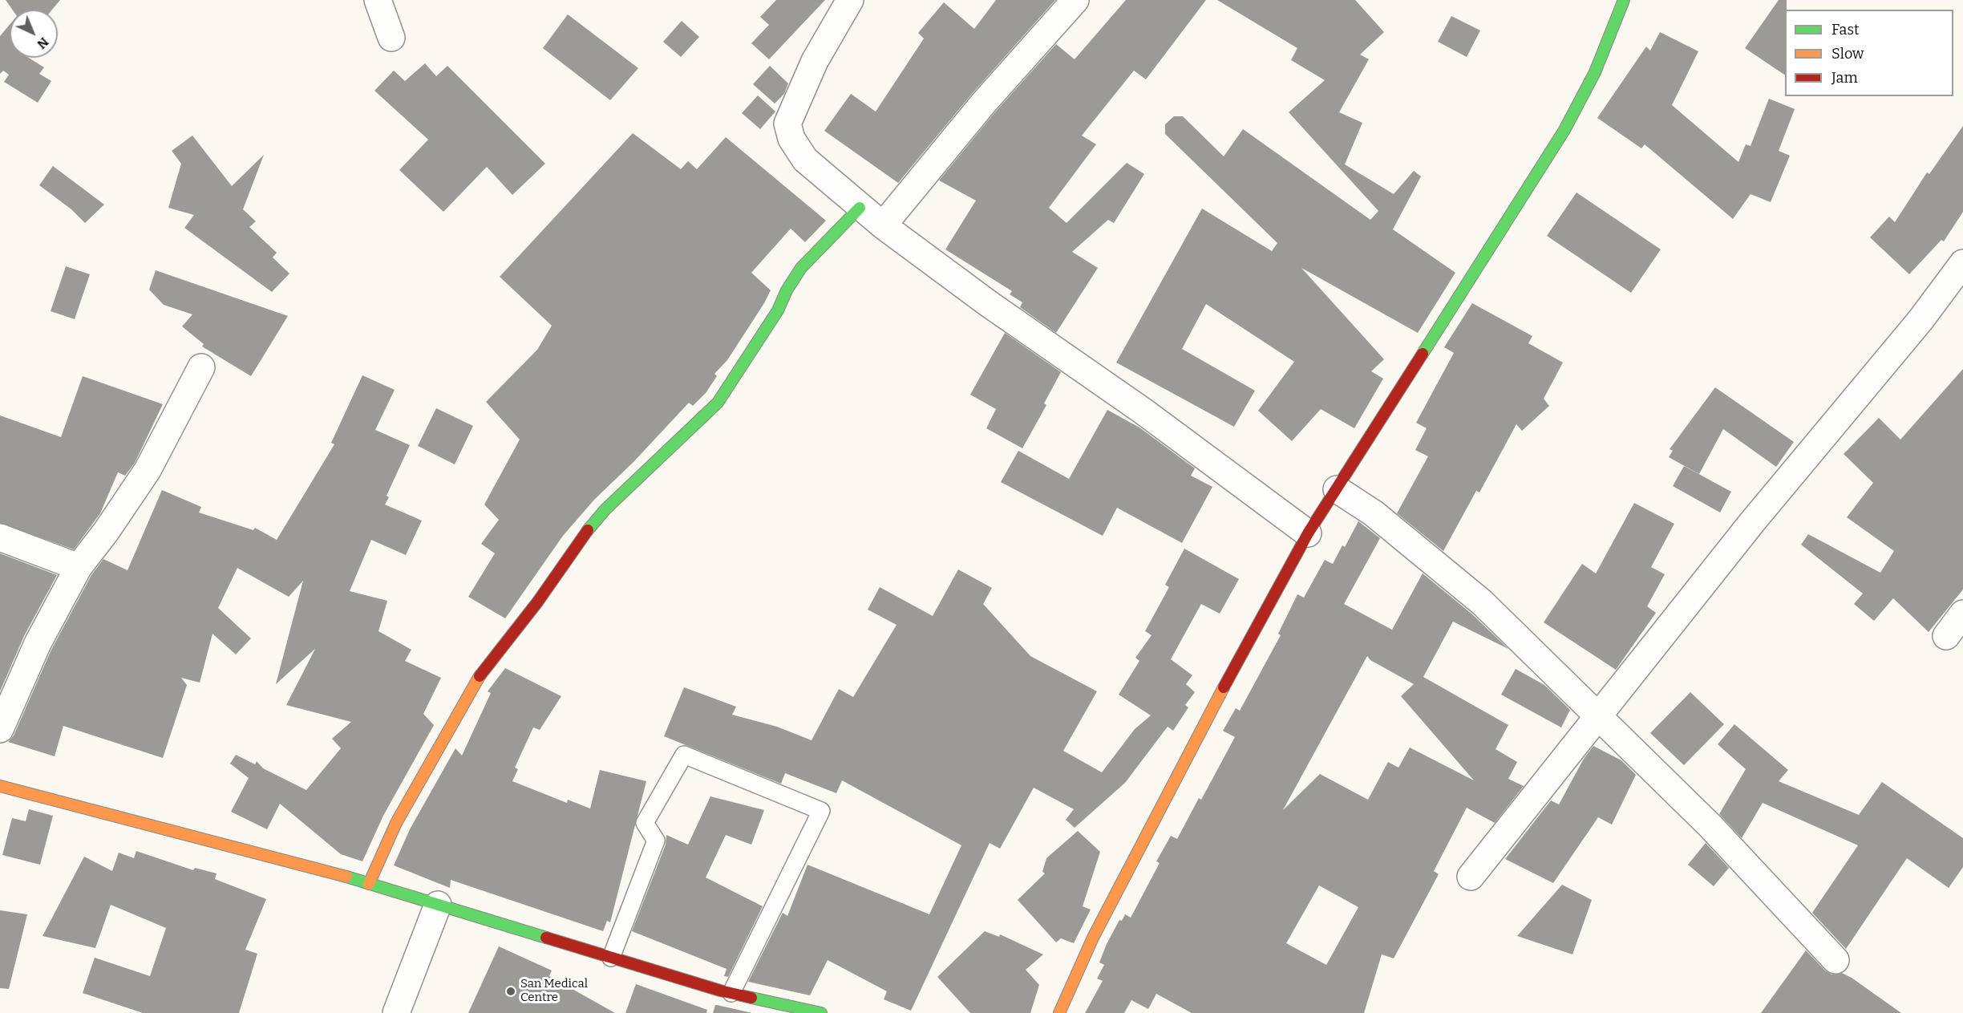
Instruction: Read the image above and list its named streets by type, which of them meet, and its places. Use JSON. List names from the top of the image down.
{
  "places": ["San Medical Centre"],
  "legend": ["Fast", "Slow", "Jam"],
  "north": "bottom right"
}
